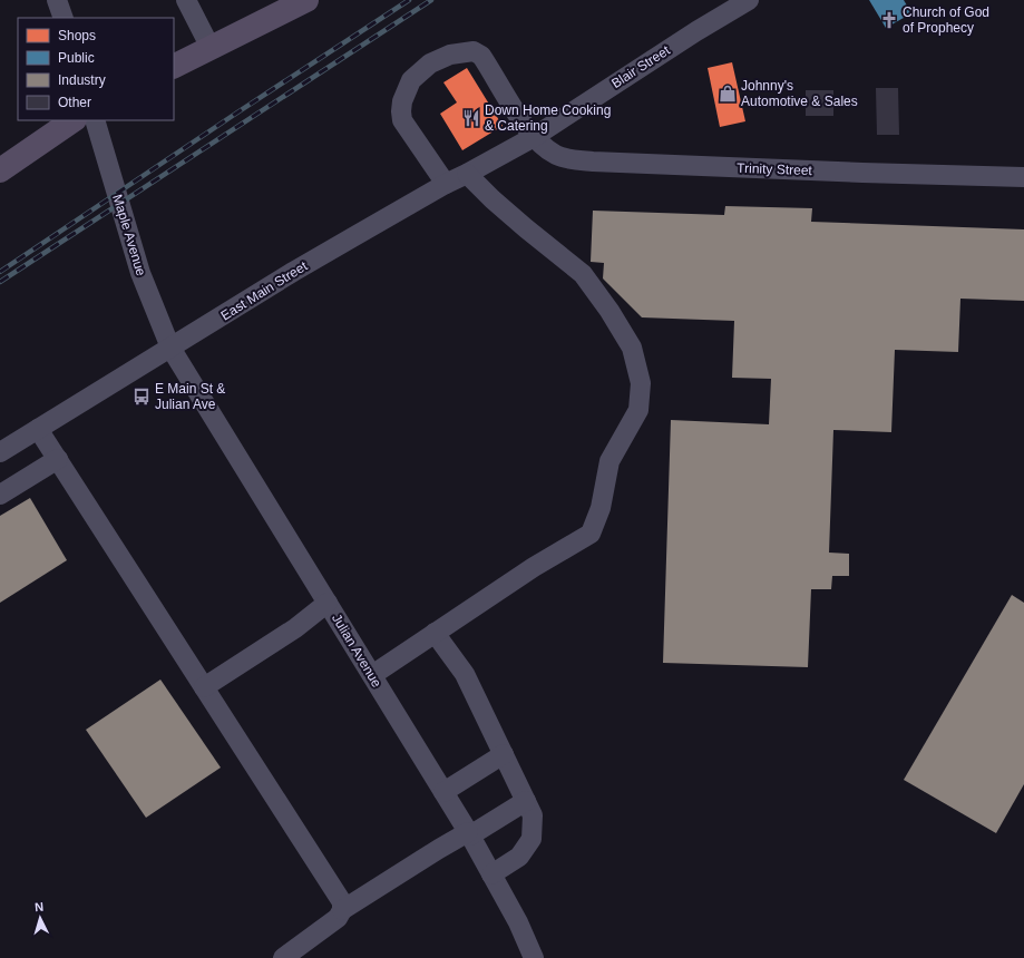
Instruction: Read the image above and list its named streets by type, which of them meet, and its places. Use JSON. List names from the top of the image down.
{
  "streets": {
    "street": [
      "Blair Street",
      "Trinity Street",
      "Maple Avenue",
      "East Main Street",
      "Julian Avenue"
    ]
  },
  "crossings": [
    ["Blair Street", "Trinity Street"],
    ["Blair Street", "East Main Street"],
    ["Trinity Street", "East Main Street"],
    ["Maple Avenue", "East Main Street"],
    ["Maple Avenue", "Julian Avenue"],
    ["East Main Street", "Julian Avenue"]
  ],
  "places": {
    "church": ["Church of God of Prophecy"],
    "shop": ["Johnny's Automotive & Sales"],
    "restaurant": ["Down Home Cooking & Catering"],
    "bus stop": ["E Main St & Julian Ave"]
  },
  "legend": [
    "Shops",
    "Public",
    "Industry",
    "Other"
  ],
  "north": "top"
}
